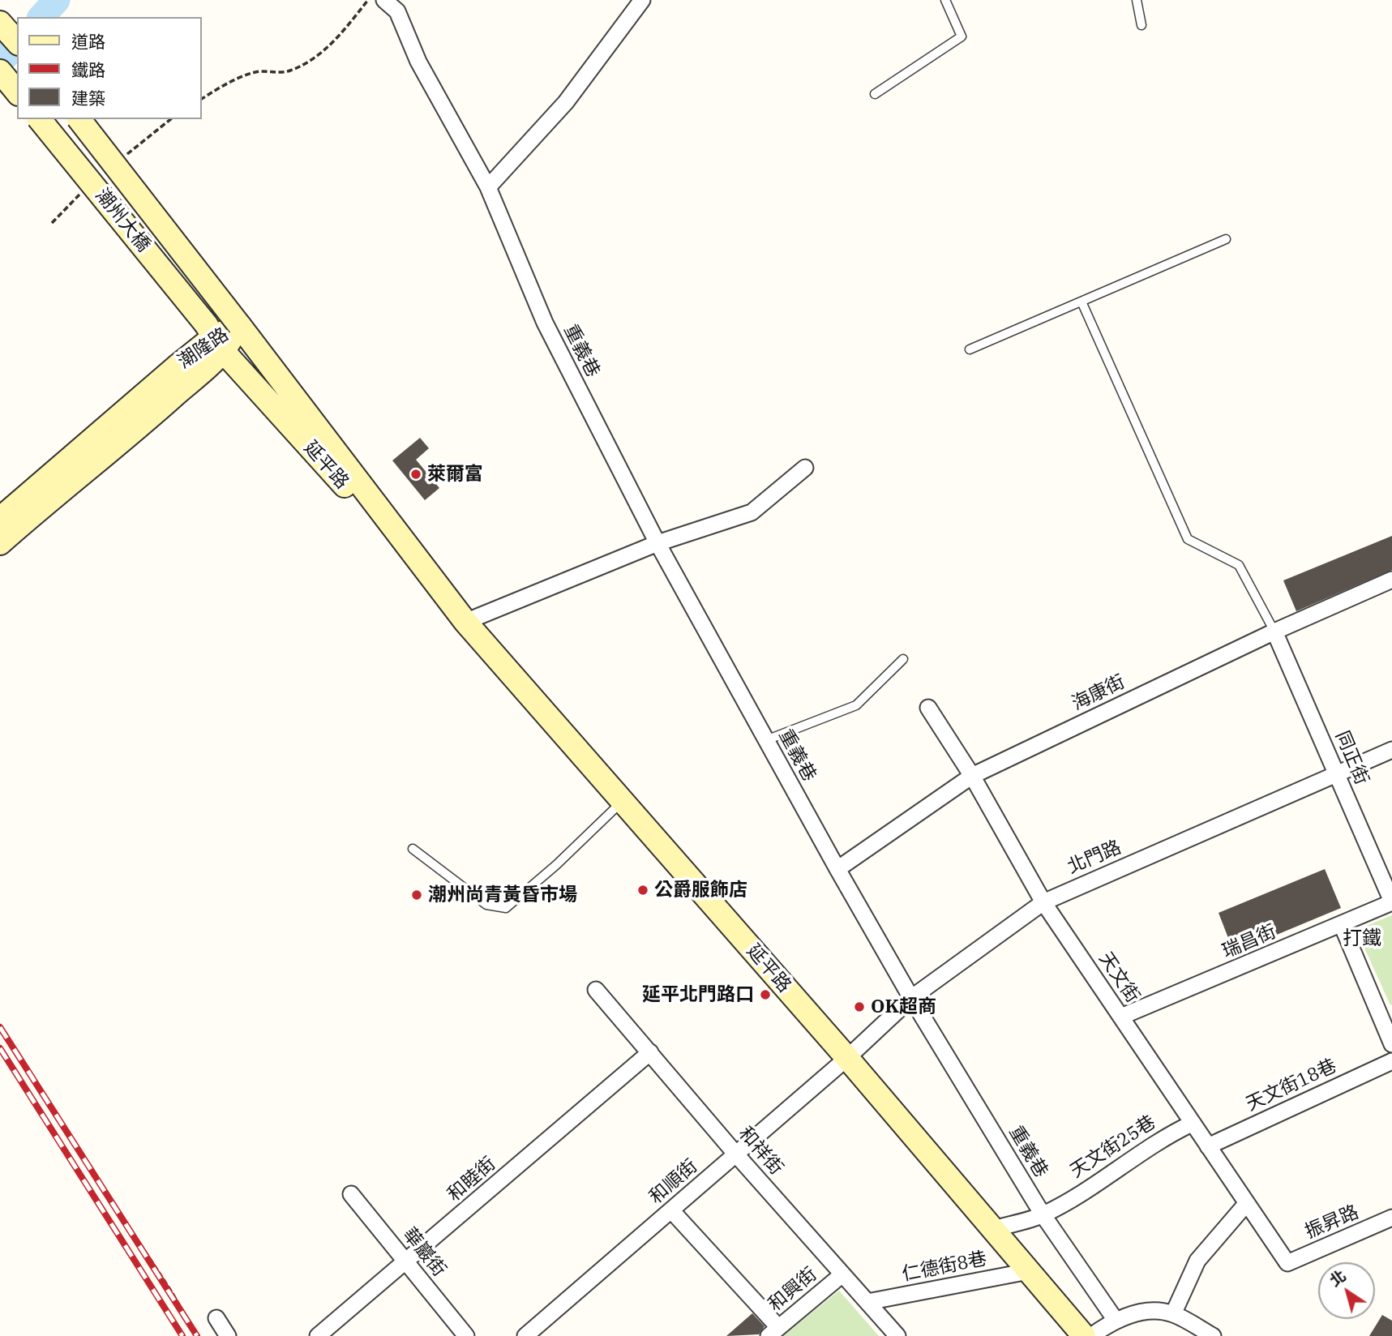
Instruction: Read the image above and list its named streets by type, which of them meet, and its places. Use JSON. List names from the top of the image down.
{
  "streets": {
    "street": [
      "潮州大橋",
      "潮隆路",
      "重義巷",
      "延平路",
      "海康街",
      "同正街",
      "北門路",
      "瑞昌街",
      "天文街",
      "天文街18巷",
      "天文街25巷",
      "和祥街",
      "和睦街",
      "和順街",
      "振昇路",
      "華巖街",
      "仁德街8巷",
      "和興街"
    ]
  },
  "crossings": [
    ["潮州大橋", "潮隆路"],
    ["潮州大橋", "延平路"],
    ["潮隆路", "延平路"],
    ["重義巷", "海康街"],
    ["重義巷", "北門路"],
    ["重義巷", "天文街25巷"],
    ["延平路", "北門路"],
    ["延平路", "天文街25巷"],
    ["延平路", "和順街"],
    ["延平路", "仁德街8巷"],
    ["海康街", "同正街"],
    ["海康街", "天文街"],
    ["同正街", "北門路"],
    ["同正街", "瑞昌街"],
    ["北門路", "天文街"],
    ["北門路", "和順街"],
    ["瑞昌街", "天文街"],
    ["天文街", "天文街18巷"],
    ["天文街", "天文街25巷"],
    ["天文街", "振昇路"],
    ["和祥街", "和睦街"],
    ["和祥街", "和順街"],
    ["和祥街", "仁德街8巷"],
    ["和祥街", "和興街"],
    ["和睦街", "華巖街"]
  ],
  "districts": ["打鐵"],
  "places": [
    "萊爾富",
    "公爵服飾店",
    "潮州尚青黃昏市場",
    "延平北門路口",
    "OK超商"
  ],
  "legend": ["道路", "鐵路", "建築"],
  "north": "top left"
}
